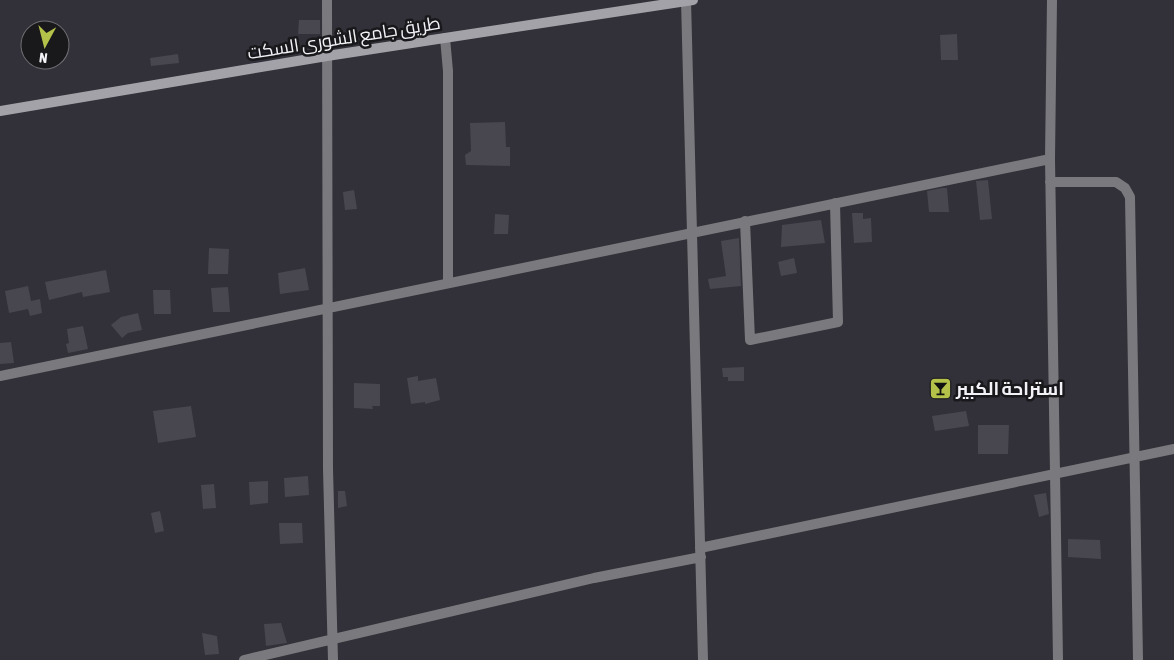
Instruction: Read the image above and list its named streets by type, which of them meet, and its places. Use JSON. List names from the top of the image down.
{
  "streets": {
    "main road": ["طريق جامع الشورى السكت"]
  },
  "places": {
    "bar": ["استراحة الكبير"]
  },
  "north": "bottom"
}
